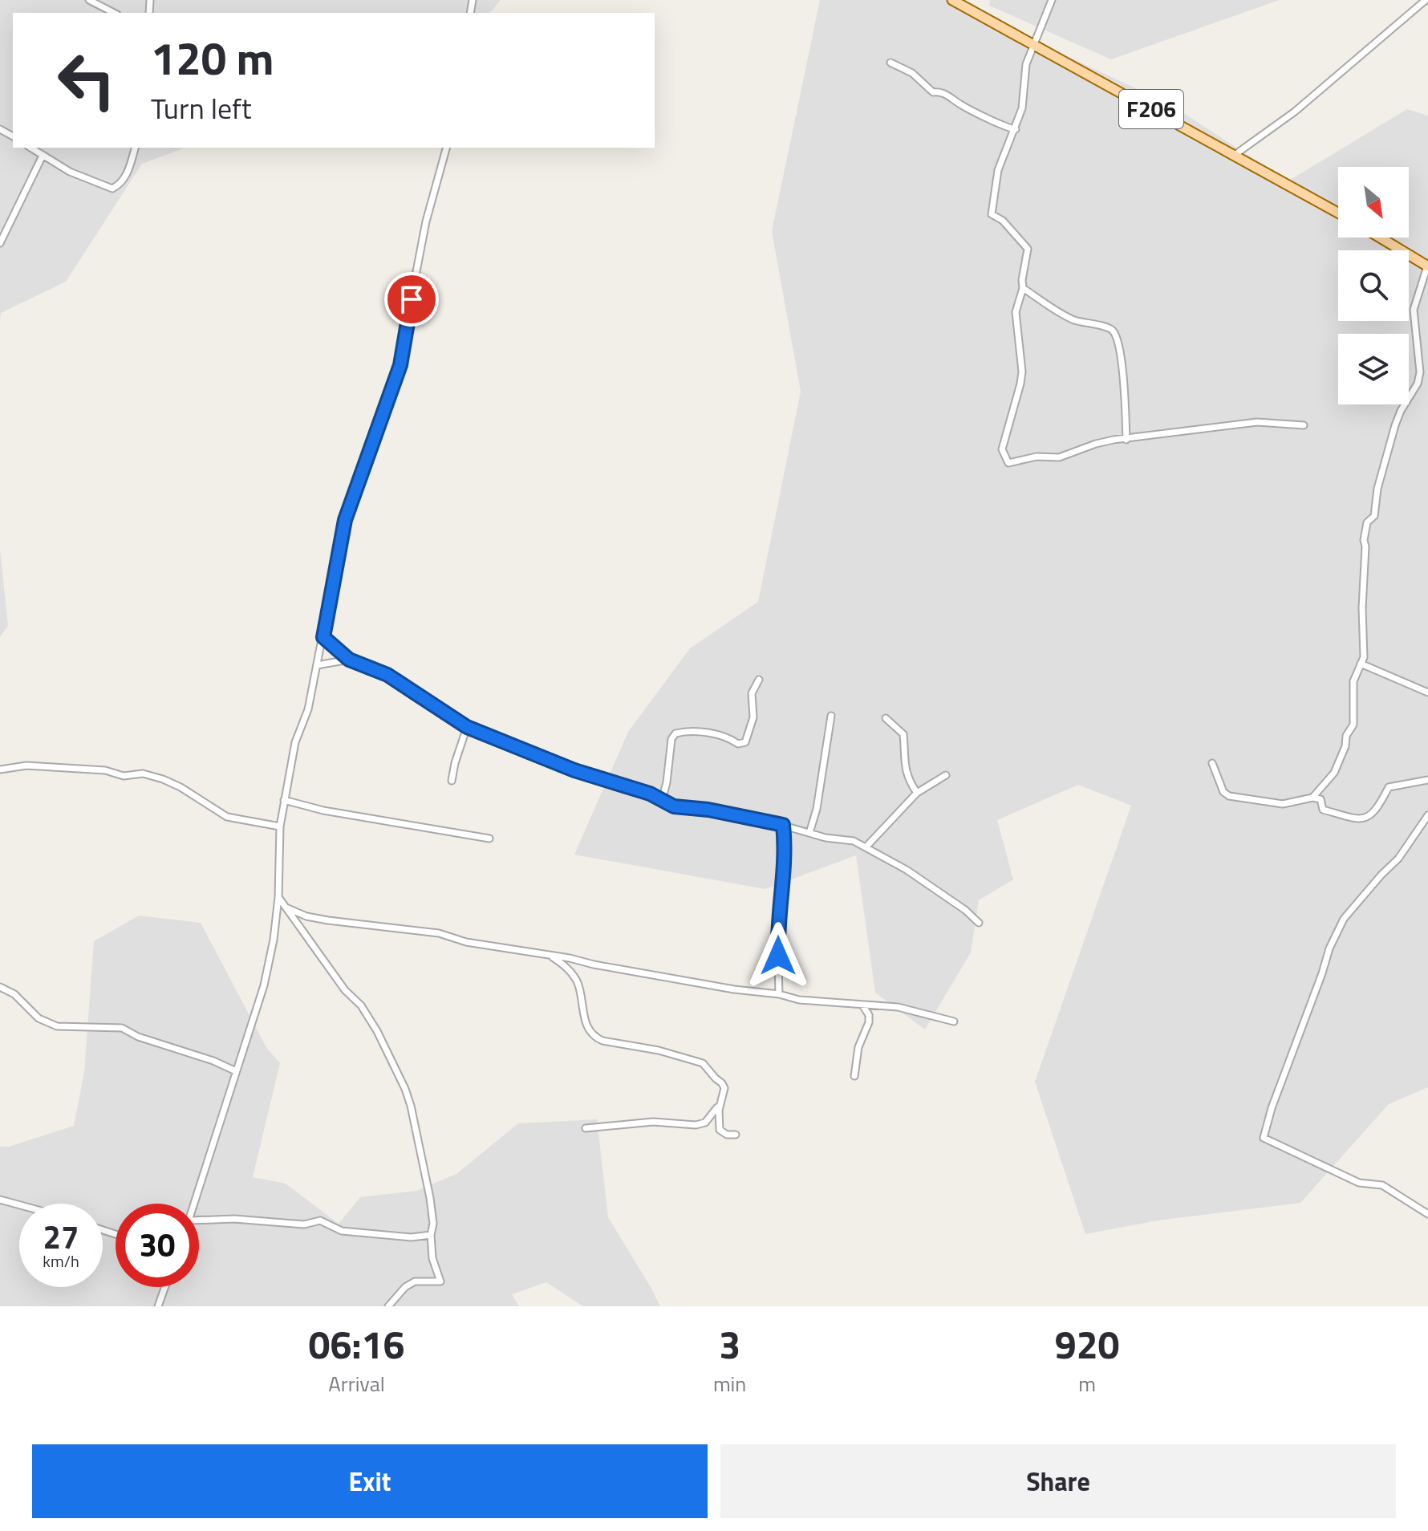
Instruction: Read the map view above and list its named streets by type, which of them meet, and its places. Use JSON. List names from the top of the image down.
{
  "streets": {
    "main road": ["F206"]
  },
  "north": "bottom right",
  "page": {
    "turn": ["120 m", "Turn left"],
    "speed": "27 km/h",
    "limit": "30",
    "eta": [
      "06:16",
      "Arrival",
      "3",
      "min",
      "920",
      "m"
    ],
    "buttons": ["Exit", "Share"]
  }
}
